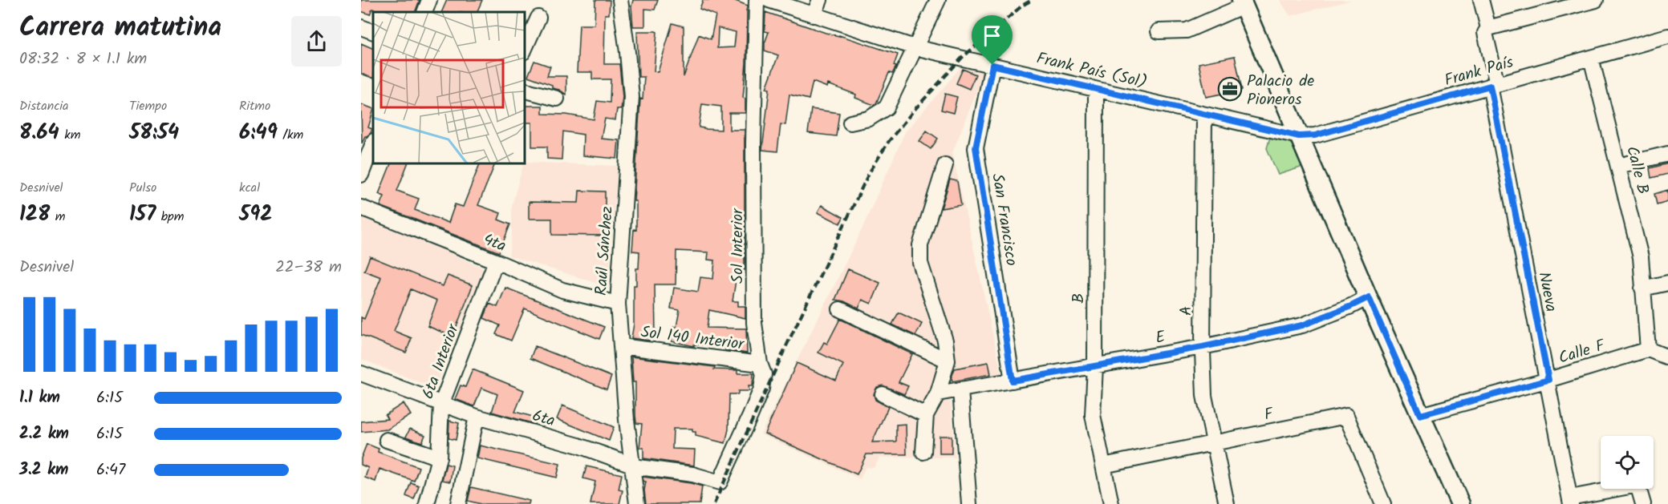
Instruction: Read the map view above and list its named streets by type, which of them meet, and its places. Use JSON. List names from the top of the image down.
{
  "streets": {
    "street": [
      "Frank País (Sol)",
      "Frank País",
      "Calle B",
      "San Francisco",
      "4ta",
      "Sol Interior",
      "Raúl Sánchez",
      "Nueva",
      "B",
      "A",
      "E",
      "Sol 140 Interior",
      "Calle F",
      "6ta Interior",
      "F",
      "6ta"
    ]
  },
  "crossings": [
    ["Frank País (Sol)", "Frank País"],
    ["Frank País (Sol)", "San Francisco"],
    ["Frank País (Sol)", "B"],
    ["Frank País (Sol)", "A"],
    ["Frank País", "Calle B"],
    ["Frank País", "Nueva"],
    ["Calle B", "Calle F"],
    ["San Francisco", "E"],
    ["4ta", "Raúl Sánchez"],
    ["4ta", "6ta Interior"],
    ["Sol Interior", "Sol 140 Interior"],
    ["Sol Interior", "6ta"],
    ["Raúl Sánchez", "Sol 140 Interior"],
    ["Raúl Sánchez", "6ta"],
    ["Nueva", "Calle F"],
    ["B", "E"],
    ["B", "F"],
    ["A", "E"],
    ["A", "F"],
    ["6ta Interior", "6ta"]
  ],
  "places": {
    "office": ["Palacio de Pioneros"]
  },
  "page": {
    "heading": ["Carrera matutina", "08:32 · 8 × 1.1 km"],
    "stats": [
      ["Distancia", "8.64 km"],
      ["Tiempo", "58:54"],
      ["Ritmo", "6:49 /km"],
      ["Desnivel", "128 m"],
      ["Pulso", "157 bpm"],
      ["kcal", "592"]
    ],
    "chart": ["Desnivel", "22–38 m"],
    "list": [
      {
        "name": "1.1 km",
        "note": "6:15"
      },
      {
        "name": "2.2 km",
        "note": "6:15"
      },
      {
        "name": "3.2 km",
        "note": "6:47"
      }
    ]
  }
}
